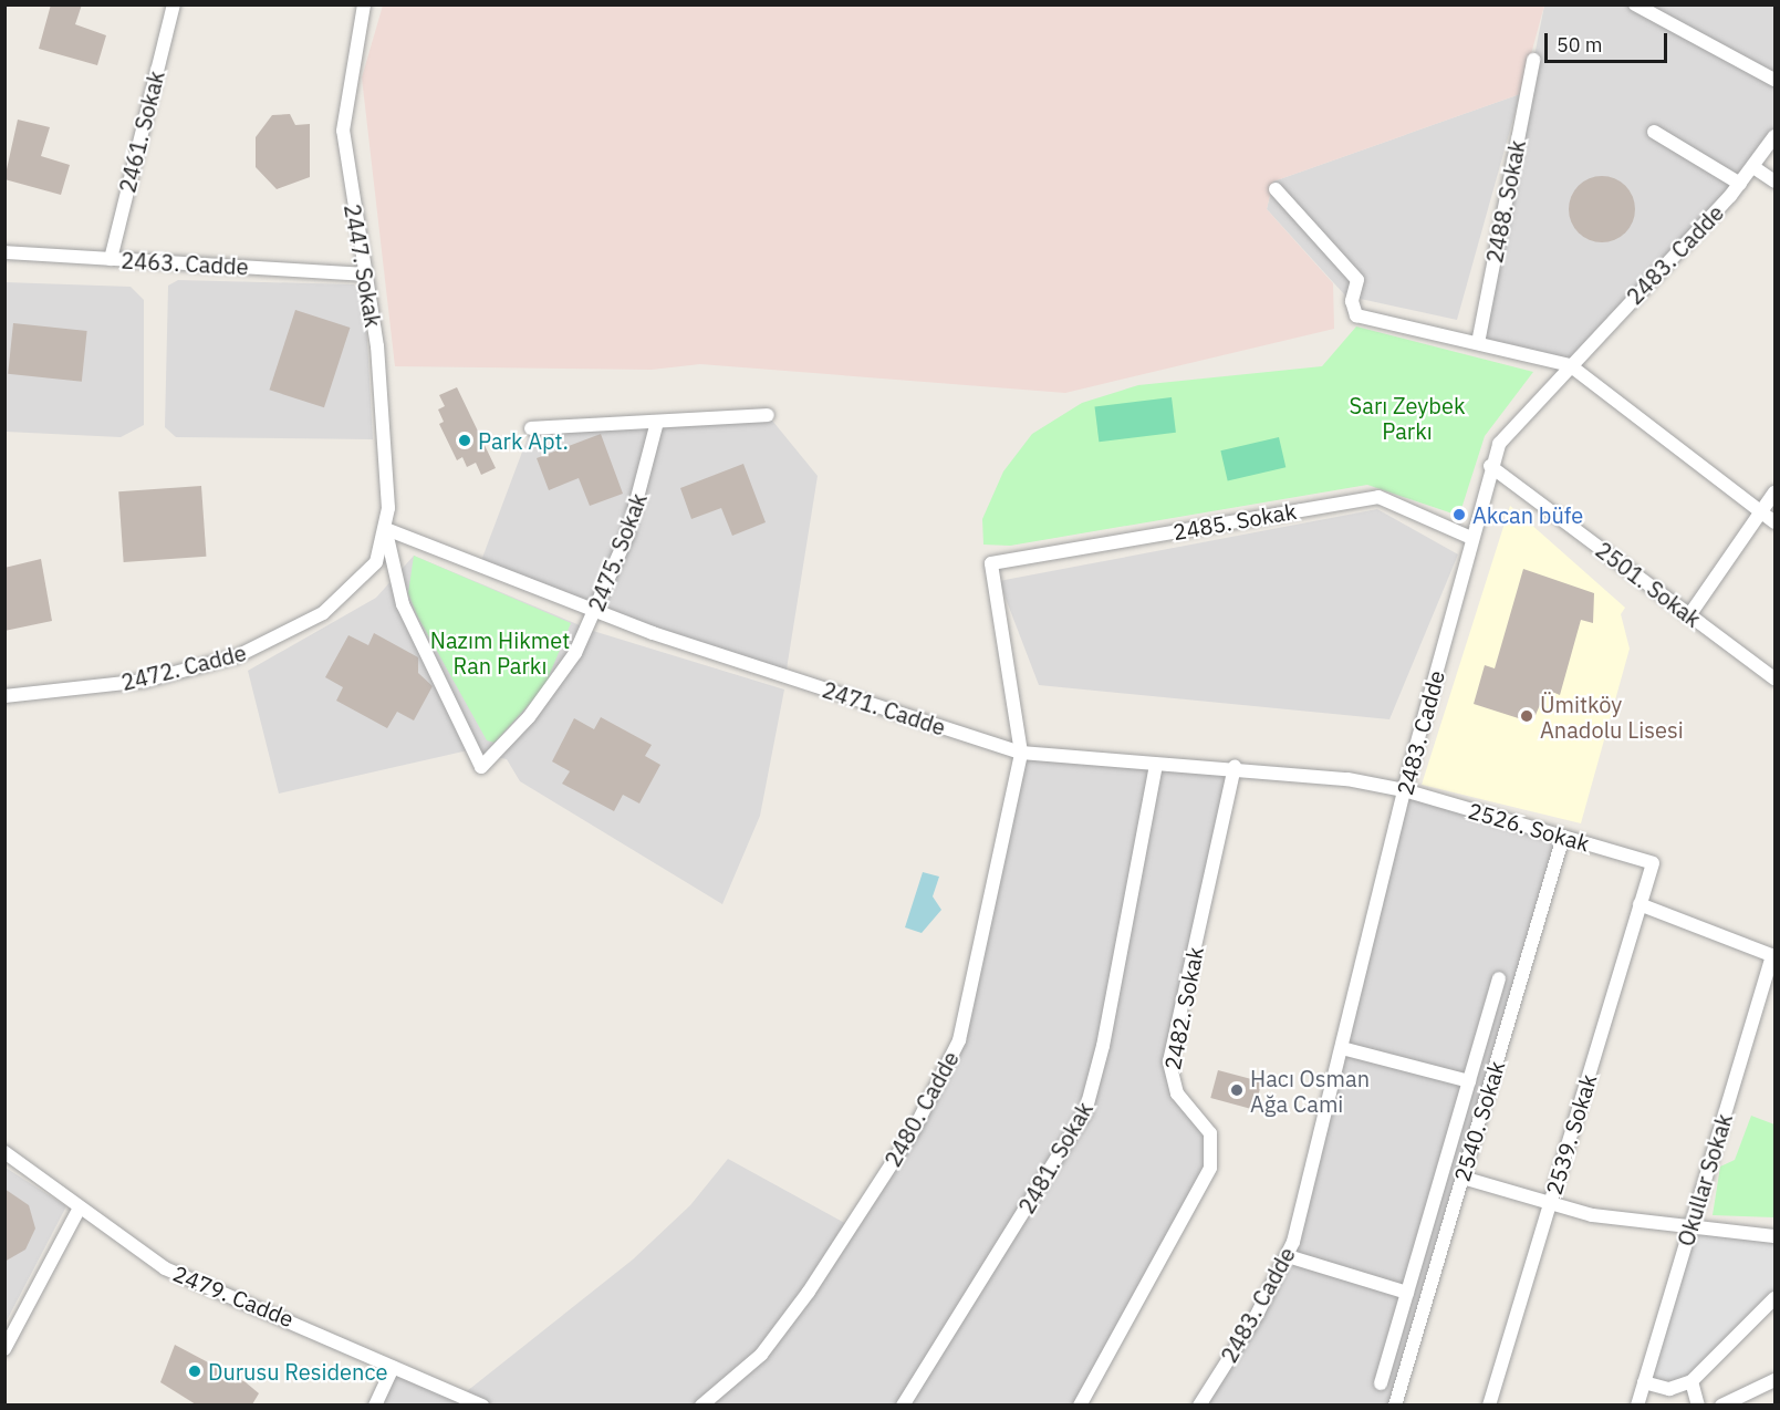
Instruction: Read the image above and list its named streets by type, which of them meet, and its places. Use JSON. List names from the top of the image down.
{
  "streets": {
    "street": [
      "2461. Sokak",
      "2488. Sokak",
      "2483. Cadde",
      "2463. Cadde",
      "2447. Sokak",
      "2485. Sokak",
      "2475. Sokak",
      "2501. Sokak",
      "2472. Cadde",
      "2471. Cadde",
      "2526. Sokak",
      "2482. Sokak",
      "2480. Cadde",
      "2540. Sokak",
      "2539. Sokak",
      "2481. Sokak",
      "Okullar Sokak",
      "2479. Cadde"
    ]
  },
  "crossings": [
    ["2461. Sokak", "2463. Cadde"],
    ["2483. Cadde", "2485. Sokak"],
    ["2483. Cadde", "2501. Sokak"],
    ["2483. Cadde", "2471. Cadde"],
    ["2483. Cadde", "2526. Sokak"],
    ["2463. Cadde", "2447. Sokak"],
    ["2447. Sokak", "2475. Sokak"],
    ["2447. Sokak", "2472. Cadde"],
    ["2447. Sokak", "2471. Cadde"],
    ["2485. Sokak", "2471. Cadde"],
    ["2485. Sokak", "2480. Cadde"],
    ["2475. Sokak", "2472. Cadde"],
    ["2475. Sokak", "2471. Cadde"],
    ["2472. Cadde", "2471. Cadde"],
    ["2471. Cadde", "2526. Sokak"],
    ["2471. Cadde", "2482. Sokak"],
    ["2471. Cadde", "2480. Cadde"],
    ["2471. Cadde", "2481. Sokak"],
    ["2526. Sokak", "2540. Sokak"],
    ["2526. Sokak", "2539. Sokak"]
  ],
  "parks": ["Sarı Zeybek Parkı", "Nazım Hikmet Ran Parkı"],
  "places": [
    "Park Apt.",
    "Akcan büfe",
    "Ümitköy Anadolu Lisesi",
    "Hacı Osman Ağa Cami",
    "Durusu Residence"
  ],
  "scale_bar": "50 m"
}
